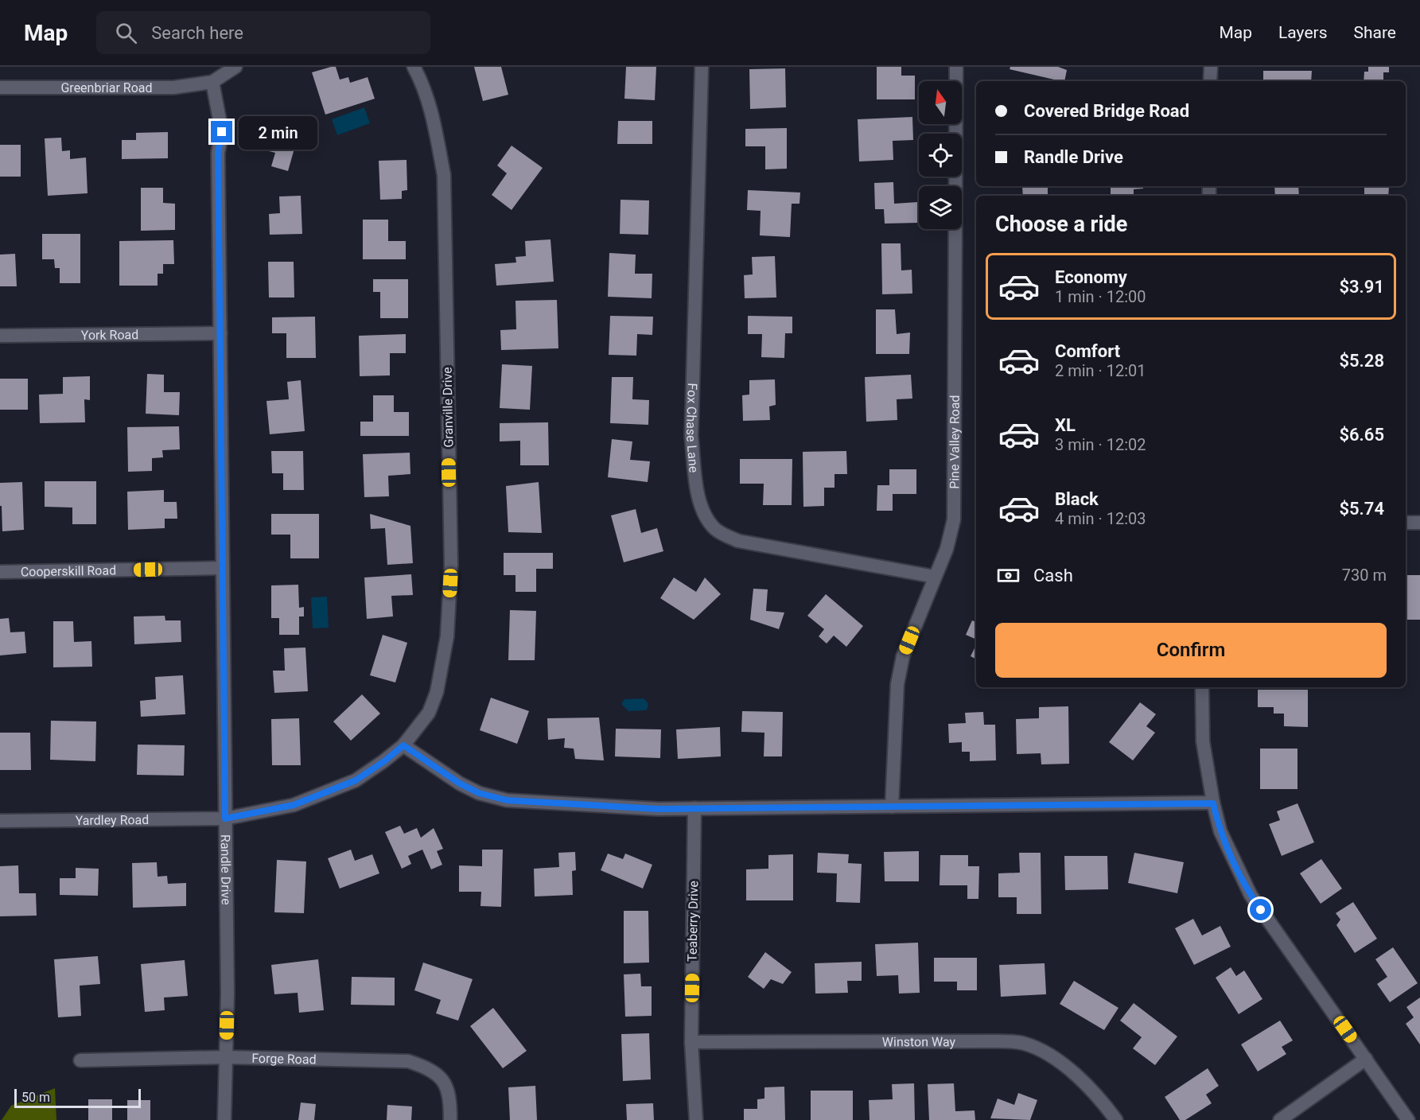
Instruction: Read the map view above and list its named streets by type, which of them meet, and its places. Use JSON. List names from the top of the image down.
{
  "streets": {
    "street": [
      "Greenbriar Road",
      "York Road",
      "Granville Drive",
      "Fox Chase Lane",
      "Pine Valley Road",
      "Cooperskill Road",
      "Yardley Road",
      "Randle Drive",
      "Teaberry Drive",
      "Winston Way",
      "Forge Road"
    ]
  },
  "crossings": [
    ["Greenbriar Road", "Randle Drive"],
    ["York Road", "Randle Drive"],
    ["Granville Drive", "Yardley Road"],
    ["Granville Drive", "Randle Drive"],
    ["Fox Chase Lane", "Pine Valley Road"],
    ["Cooperskill Road", "Randle Drive"],
    ["Yardley Road", "Randle Drive"],
    ["Randle Drive", "Forge Road"],
    ["Teaberry Drive", "Winston Way"]
  ],
  "scale_bar": "50 m",
  "north": "top",
  "page": {
    "header": "Map",
    "search": "Search here",
    "nav": ["Map", "Layers", "Share"],
    "banner": ["Covered Bridge Road", "Randle Drive"],
    "bubble": "2 min",
    "heading": "Choose a ride",
    "list": [
      {
        "name": "Economy",
        "note": "1 min · 12:00",
        "value": "$3.91"
      },
      {
        "name": "Comfort",
        "note": "2 min · 12:01",
        "value": "$5.28"
      },
      {
        "name": "XL",
        "note": "3 min · 12:02",
        "value": "$6.65"
      },
      {
        "name": "Black",
        "note": "4 min · 12:03",
        "value": "$5.74"
      }
    ],
    "pay": ["Cash", "730 m"],
    "buttons": "Confirm",
    "scale": "50 m"
  }
}
